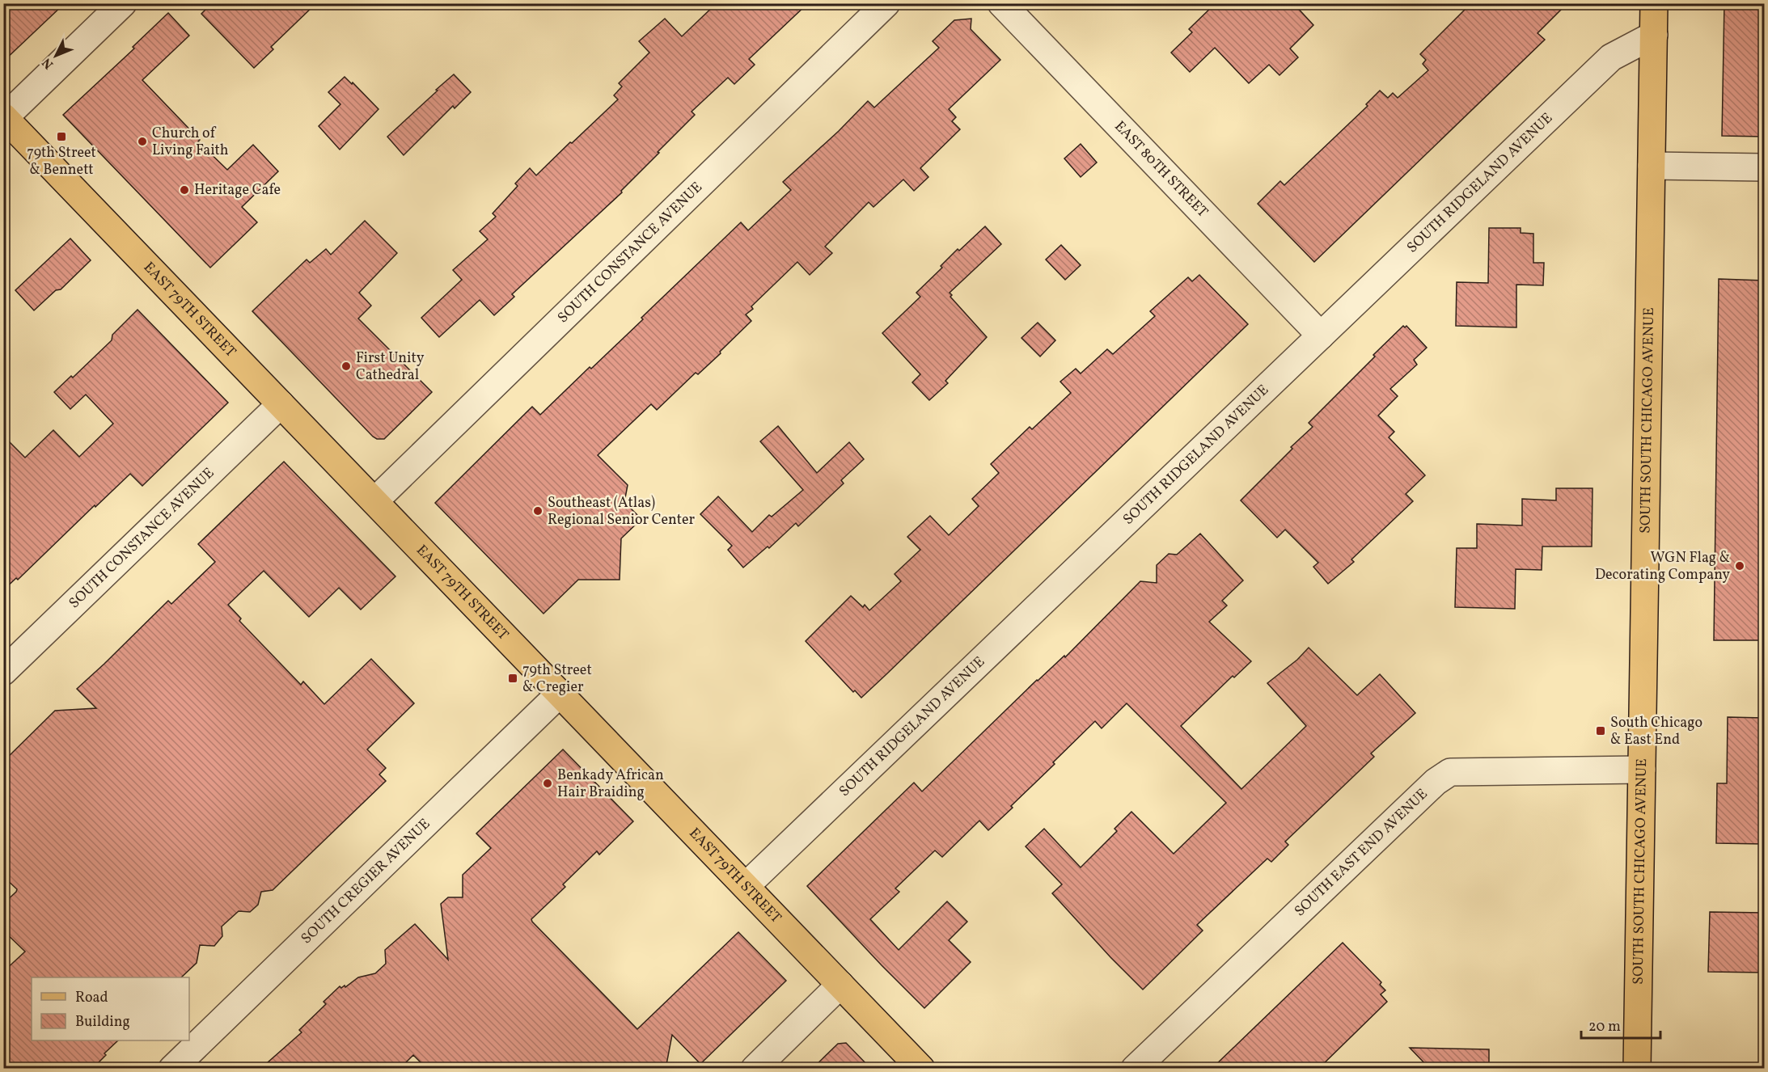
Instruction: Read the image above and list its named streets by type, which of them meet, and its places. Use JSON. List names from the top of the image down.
{
  "streets": {
    "main road": ["EAST 79TH STREET", "SOUTH SOUTH CHICAGO AVENUE"],
    "street": [
      "EAST 80TH STREET",
      "SOUTH RIDGELAND AVENUE",
      "SOUTH CONSTANCE AVENUE",
      "SOUTH EAST END AVENUE",
      "SOUTH CREGIER AVENUE"
    ]
  },
  "crossings": [
    ["EAST 80TH STREET", "SOUTH RIDGELAND AVENUE"],
    ["SOUTH RIDGELAND AVENUE", "EAST 79TH STREET"],
    ["SOUTH RIDGELAND AVENUE", "SOUTH SOUTH CHICAGO AVENUE"],
    ["SOUTH CONSTANCE AVENUE", "EAST 79TH STREET"],
    ["EAST 79TH STREET", "SOUTH CREGIER AVENUE"],
    ["SOUTH SOUTH CHICAGO AVENUE", "SOUTH EAST END AVENUE"]
  ],
  "places": {
    "transit": ["79th Street & Bennett", "79th Street & Cregier", "South Chicago & East End"],
    "other": [
      "Church of Living Faith",
      "Heritage Cafe",
      "First Unity Cathedral",
      "Southeast (Atlas) Regional Senior Center",
      "WGN Flag & Decorating Company",
      "Benkady African Hair Braiding"
    ]
  },
  "legend": ["Road", "Building"],
  "scale_bar": "20 m",
  "north": "bottom left"
}
